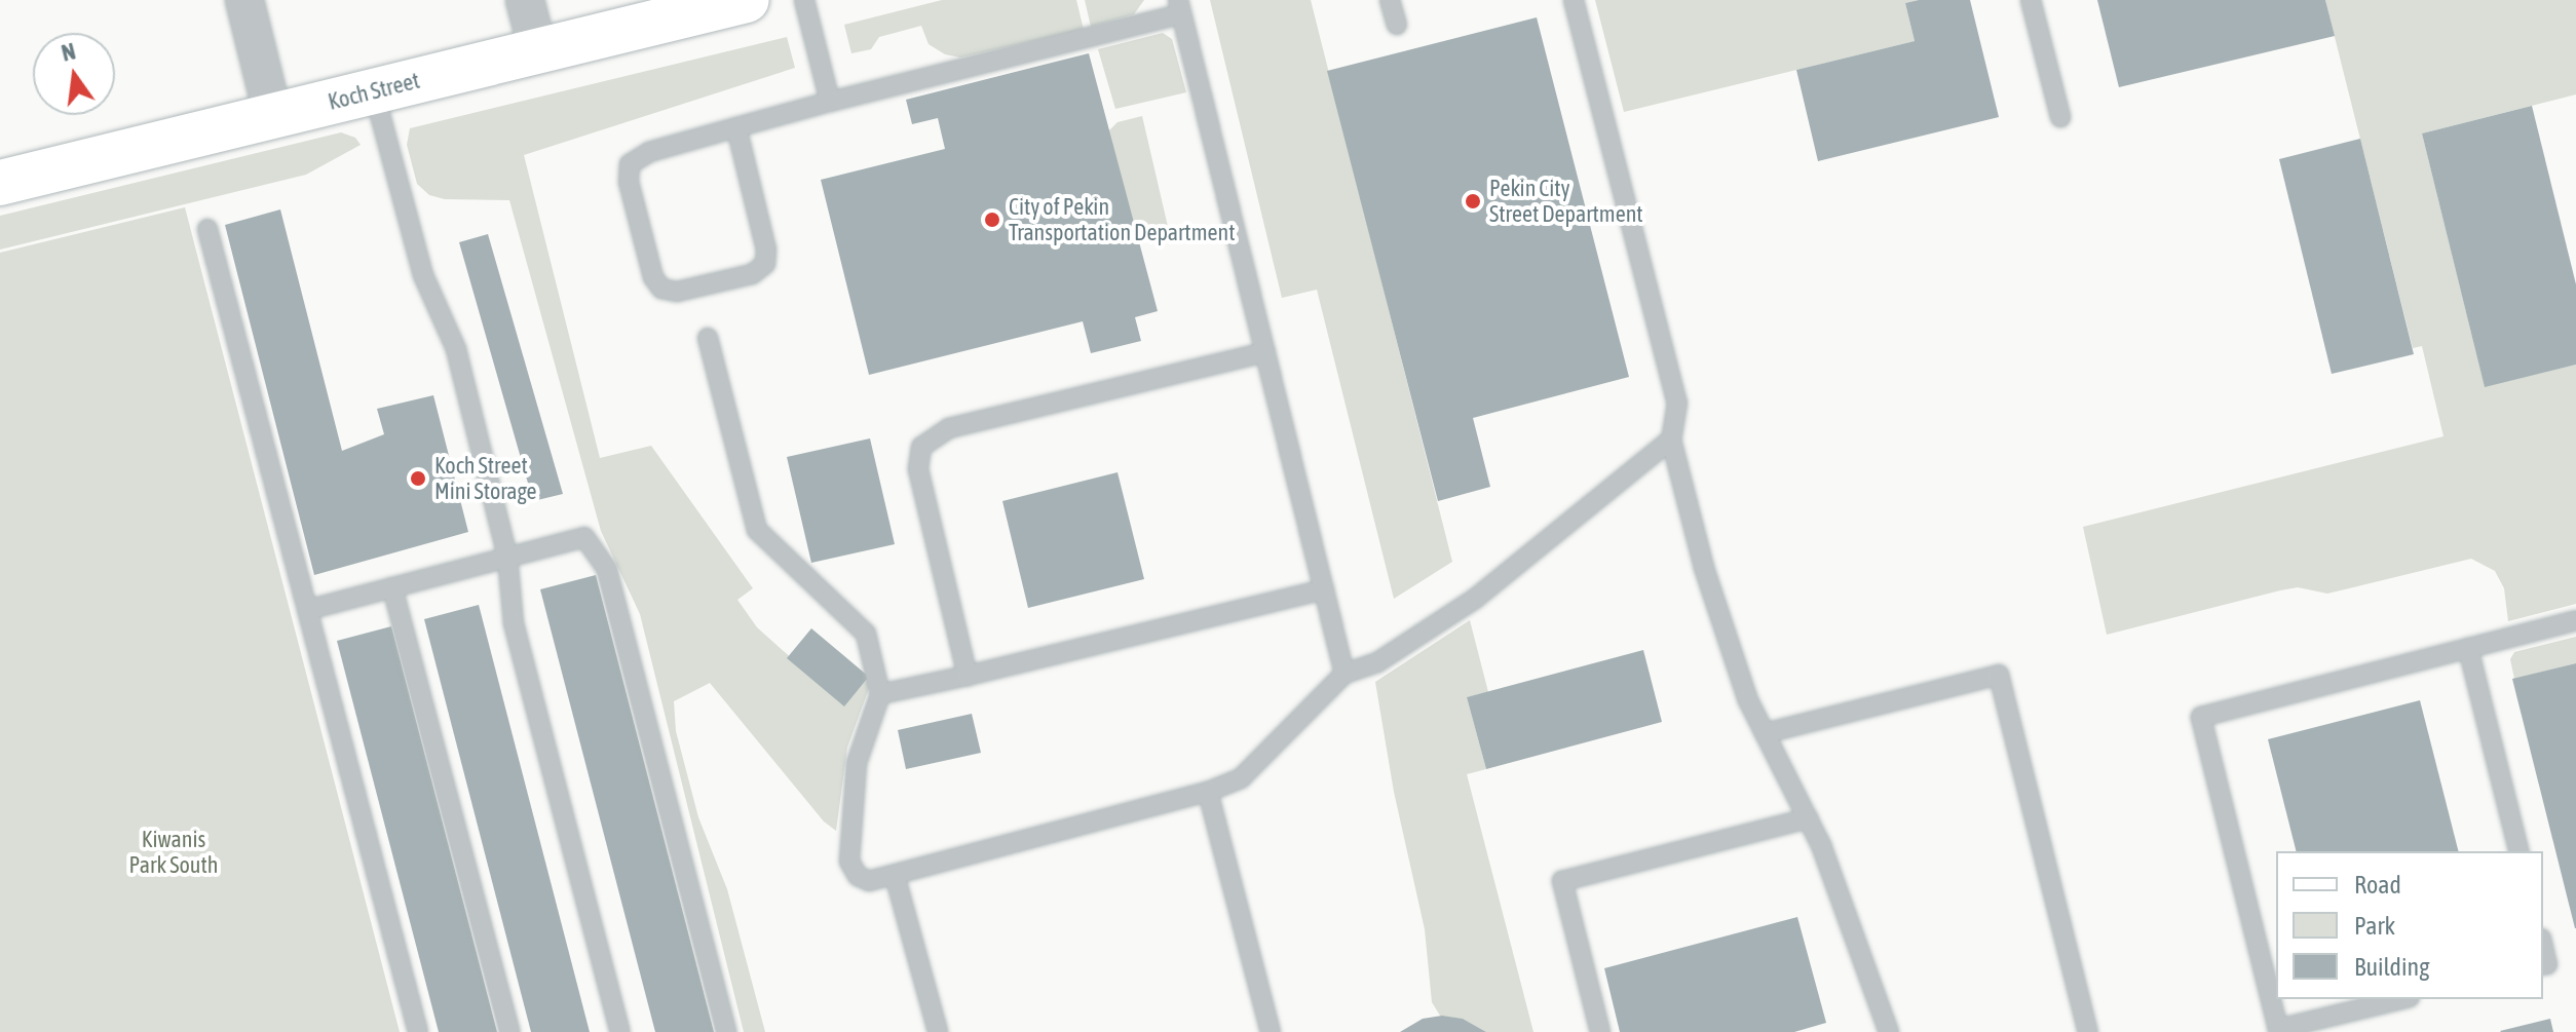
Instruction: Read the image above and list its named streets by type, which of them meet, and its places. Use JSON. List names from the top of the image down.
{
  "streets": {
    "street": ["Koch Street"]
  },
  "parks": ["Kiwanis Park South"],
  "places": ["Pekin City Street Department", "City of Pekin Transportation Department", "Koch Street Mini Storage"],
  "legend": ["Road", "Park", "Building"],
  "north": "top"
}
